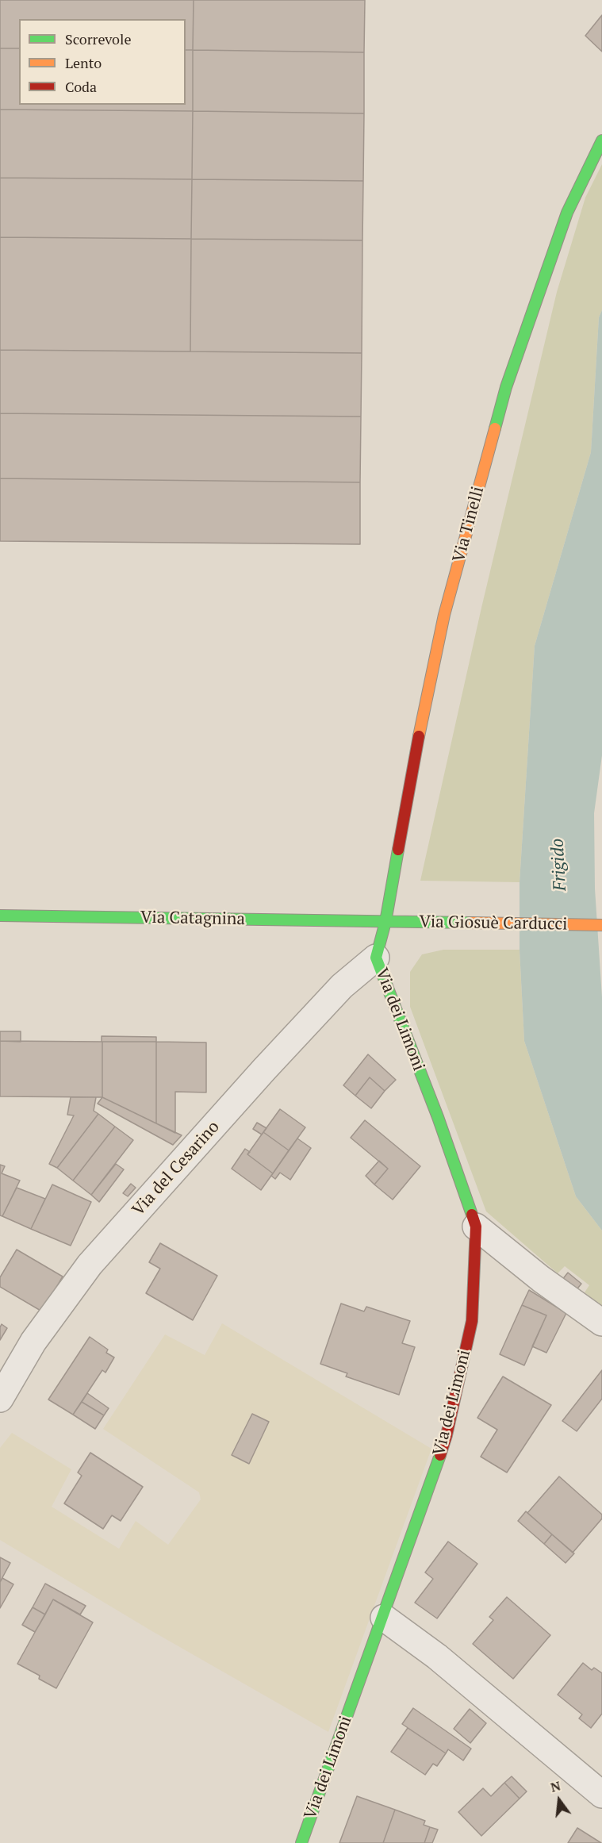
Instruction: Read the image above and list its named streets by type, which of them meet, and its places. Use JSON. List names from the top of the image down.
{
  "streets": {
    "street": [
      "Via Tinelli",
      "Via Catagnina",
      "Via Giosuè Carducci",
      "Via dei Limoni",
      "Via del Cesarino"
    ]
  },
  "crossings": [
    ["Via Tinelli", "Via Catagnina"],
    ["Via Tinelli", "Via Giosuè Carducci"],
    ["Via Tinelli", "Via dei Limoni"],
    ["Via Tinelli", "Via del Cesarino"],
    ["Via Catagnina", "Via Giosuè Carducci"],
    ["Via dei Limoni", "Via del Cesarino"]
  ],
  "water": ["Frigido"],
  "legend": ["Scorrevole", "Lento", "Coda"],
  "north": "top"
}
